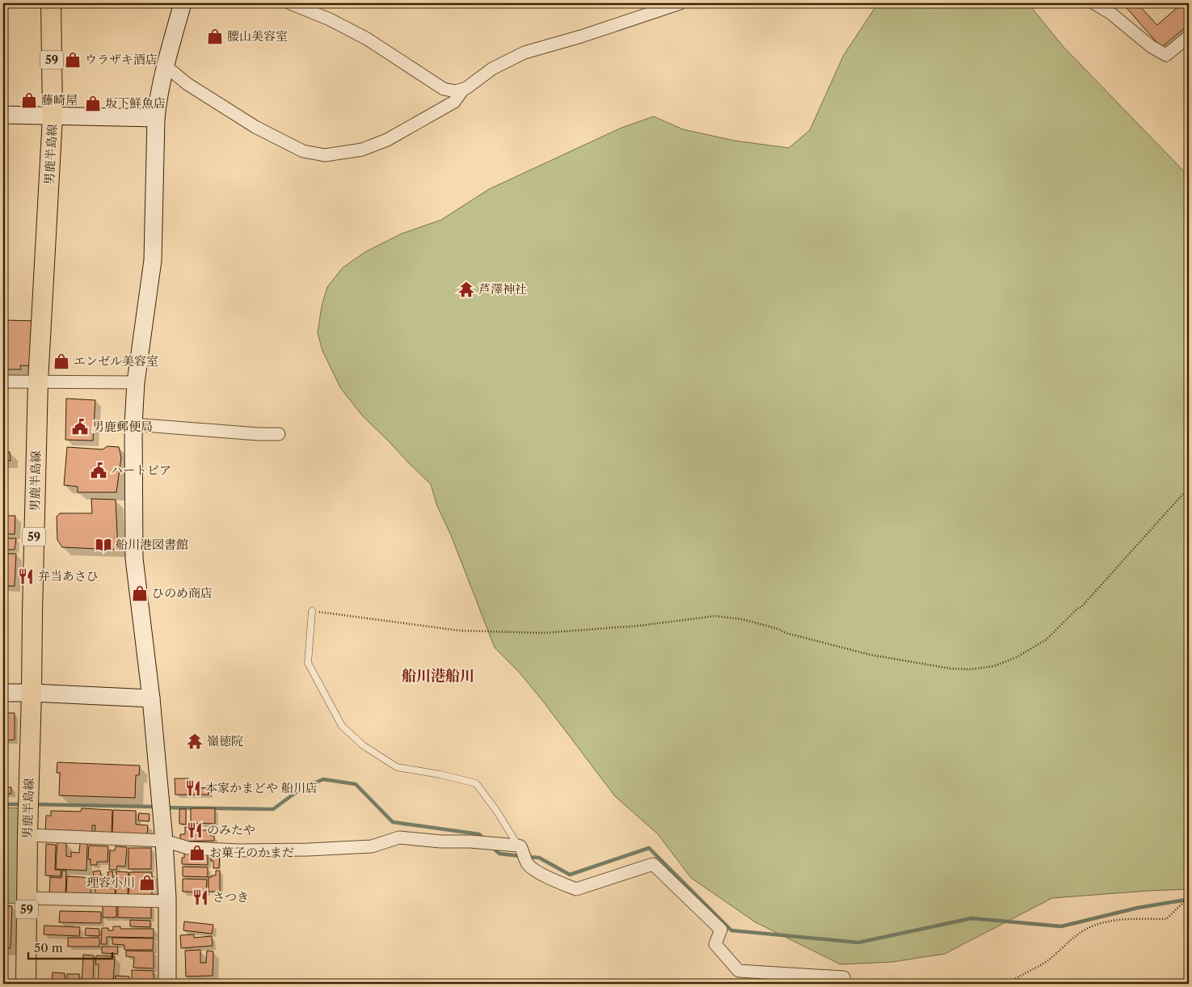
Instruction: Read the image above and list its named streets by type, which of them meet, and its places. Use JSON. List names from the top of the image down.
{
  "streets": {
    "main road": ["59", "男鹿半島線"]
  },
  "districts": ["船川港船川"],
  "places": {
    "shop": [
      "腰山美容室",
      "ウラザキ酒店",
      "藤崎屋",
      "坂下鮮魚店",
      "エンゼル美容室",
      "ひのめ商店",
      "お菓子のかまだ",
      "理容小川"
    ],
    "temple": ["芦澤神社", "嶺徳院"],
    "public building": ["男鹿郵便局", "ハートピア"],
    "library": ["船川港図書館"],
    "restaurant": [
      "弁当あさひ",
      "本家かまどや 船川店",
      "のみたや",
      "さつき"
    ]
  },
  "scale_bar": "50 m"
}
